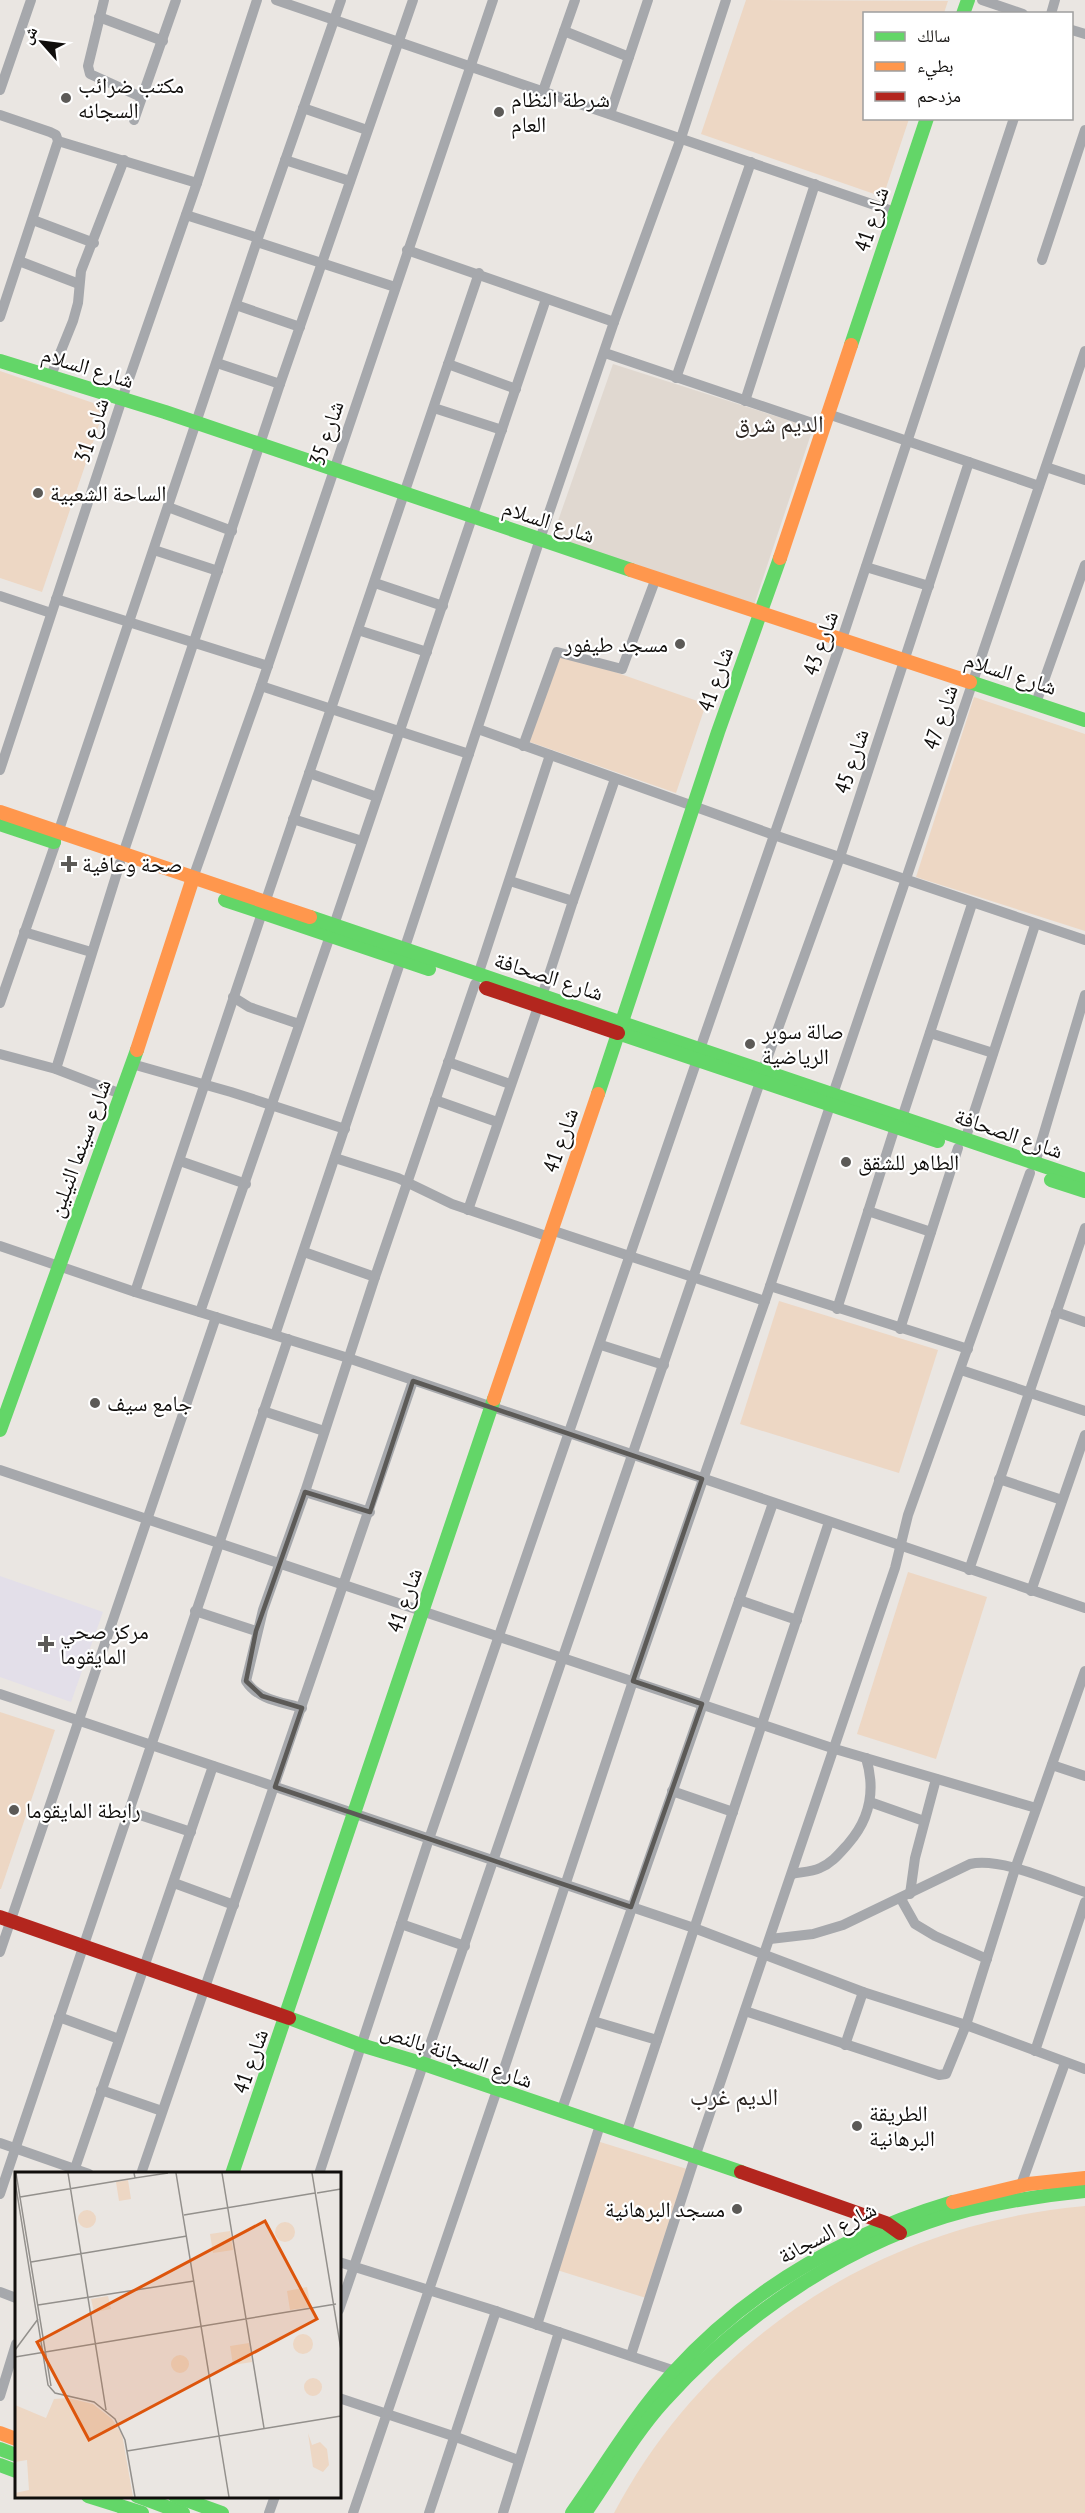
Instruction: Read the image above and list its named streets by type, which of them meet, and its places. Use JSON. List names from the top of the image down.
{
  "streets": {
    "main road": [
      "شارع 41",
      "شارع السلام",
      "شارع الصحافة",
      "شارع سينما النيلين",
      "شارع السجانة بالنص",
      "شارع السجانة"
    ],
    "street": [
      "شارع 31",
      "شارع 35",
      "شارع 43",
      "شارع 47",
      "شارع 45"
    ]
  },
  "crossings": [
    ["شارع 41", "شارع السلام"],
    ["شارع 41", "شارع الصحافة"],
    ["شارع 41", "شارع السجانة بالنص"],
    ["شارع السلام", "شارع 31"],
    ["شارع السلام", "شارع 35"],
    ["شارع السلام", "شارع 43"],
    ["شارع السلام", "شارع 47"],
    ["شارع السلام", "شارع 45"],
    ["شارع 35", "شارع الصحافة"],
    ["شارع 35", "شارع سينما النيلين"],
    ["شارع 43", "شارع الصحافة"],
    ["شارع 43", "شارع السجانة بالنص"],
    ["شارع 47", "شارع الصحافة"],
    ["شارع 47", "شارع السجانة بالنص"],
    ["شارع 45", "شارع الصحافة"],
    ["شارع 45", "شارع السجانة بالنص"],
    ["شارع الصحافة", "شارع سينما النيلين"],
    ["شارع السجانة بالنص", "شارع السجانة"]
  ],
  "districts": ["الديم شرق", "الديم غرب"],
  "places": {
    "other": [
      "مكتب ضرائب السجانه",
      "شرطة النظام العام",
      "الساحة الشعبية",
      "مسجد طيفور",
      "صالة سوبر الرياضية",
      "الطاهر للشقق",
      "جامع سيف",
      "رابطة المايقوما",
      "الطريقة البرهانية",
      "مسجد البرهانية"
    ],
    "health": ["صحة وعافية", "مركز صحي المايقوما"]
  },
  "legend": ["سالك", "بطيء", "مزدحم"],
  "north": "top left"
}
